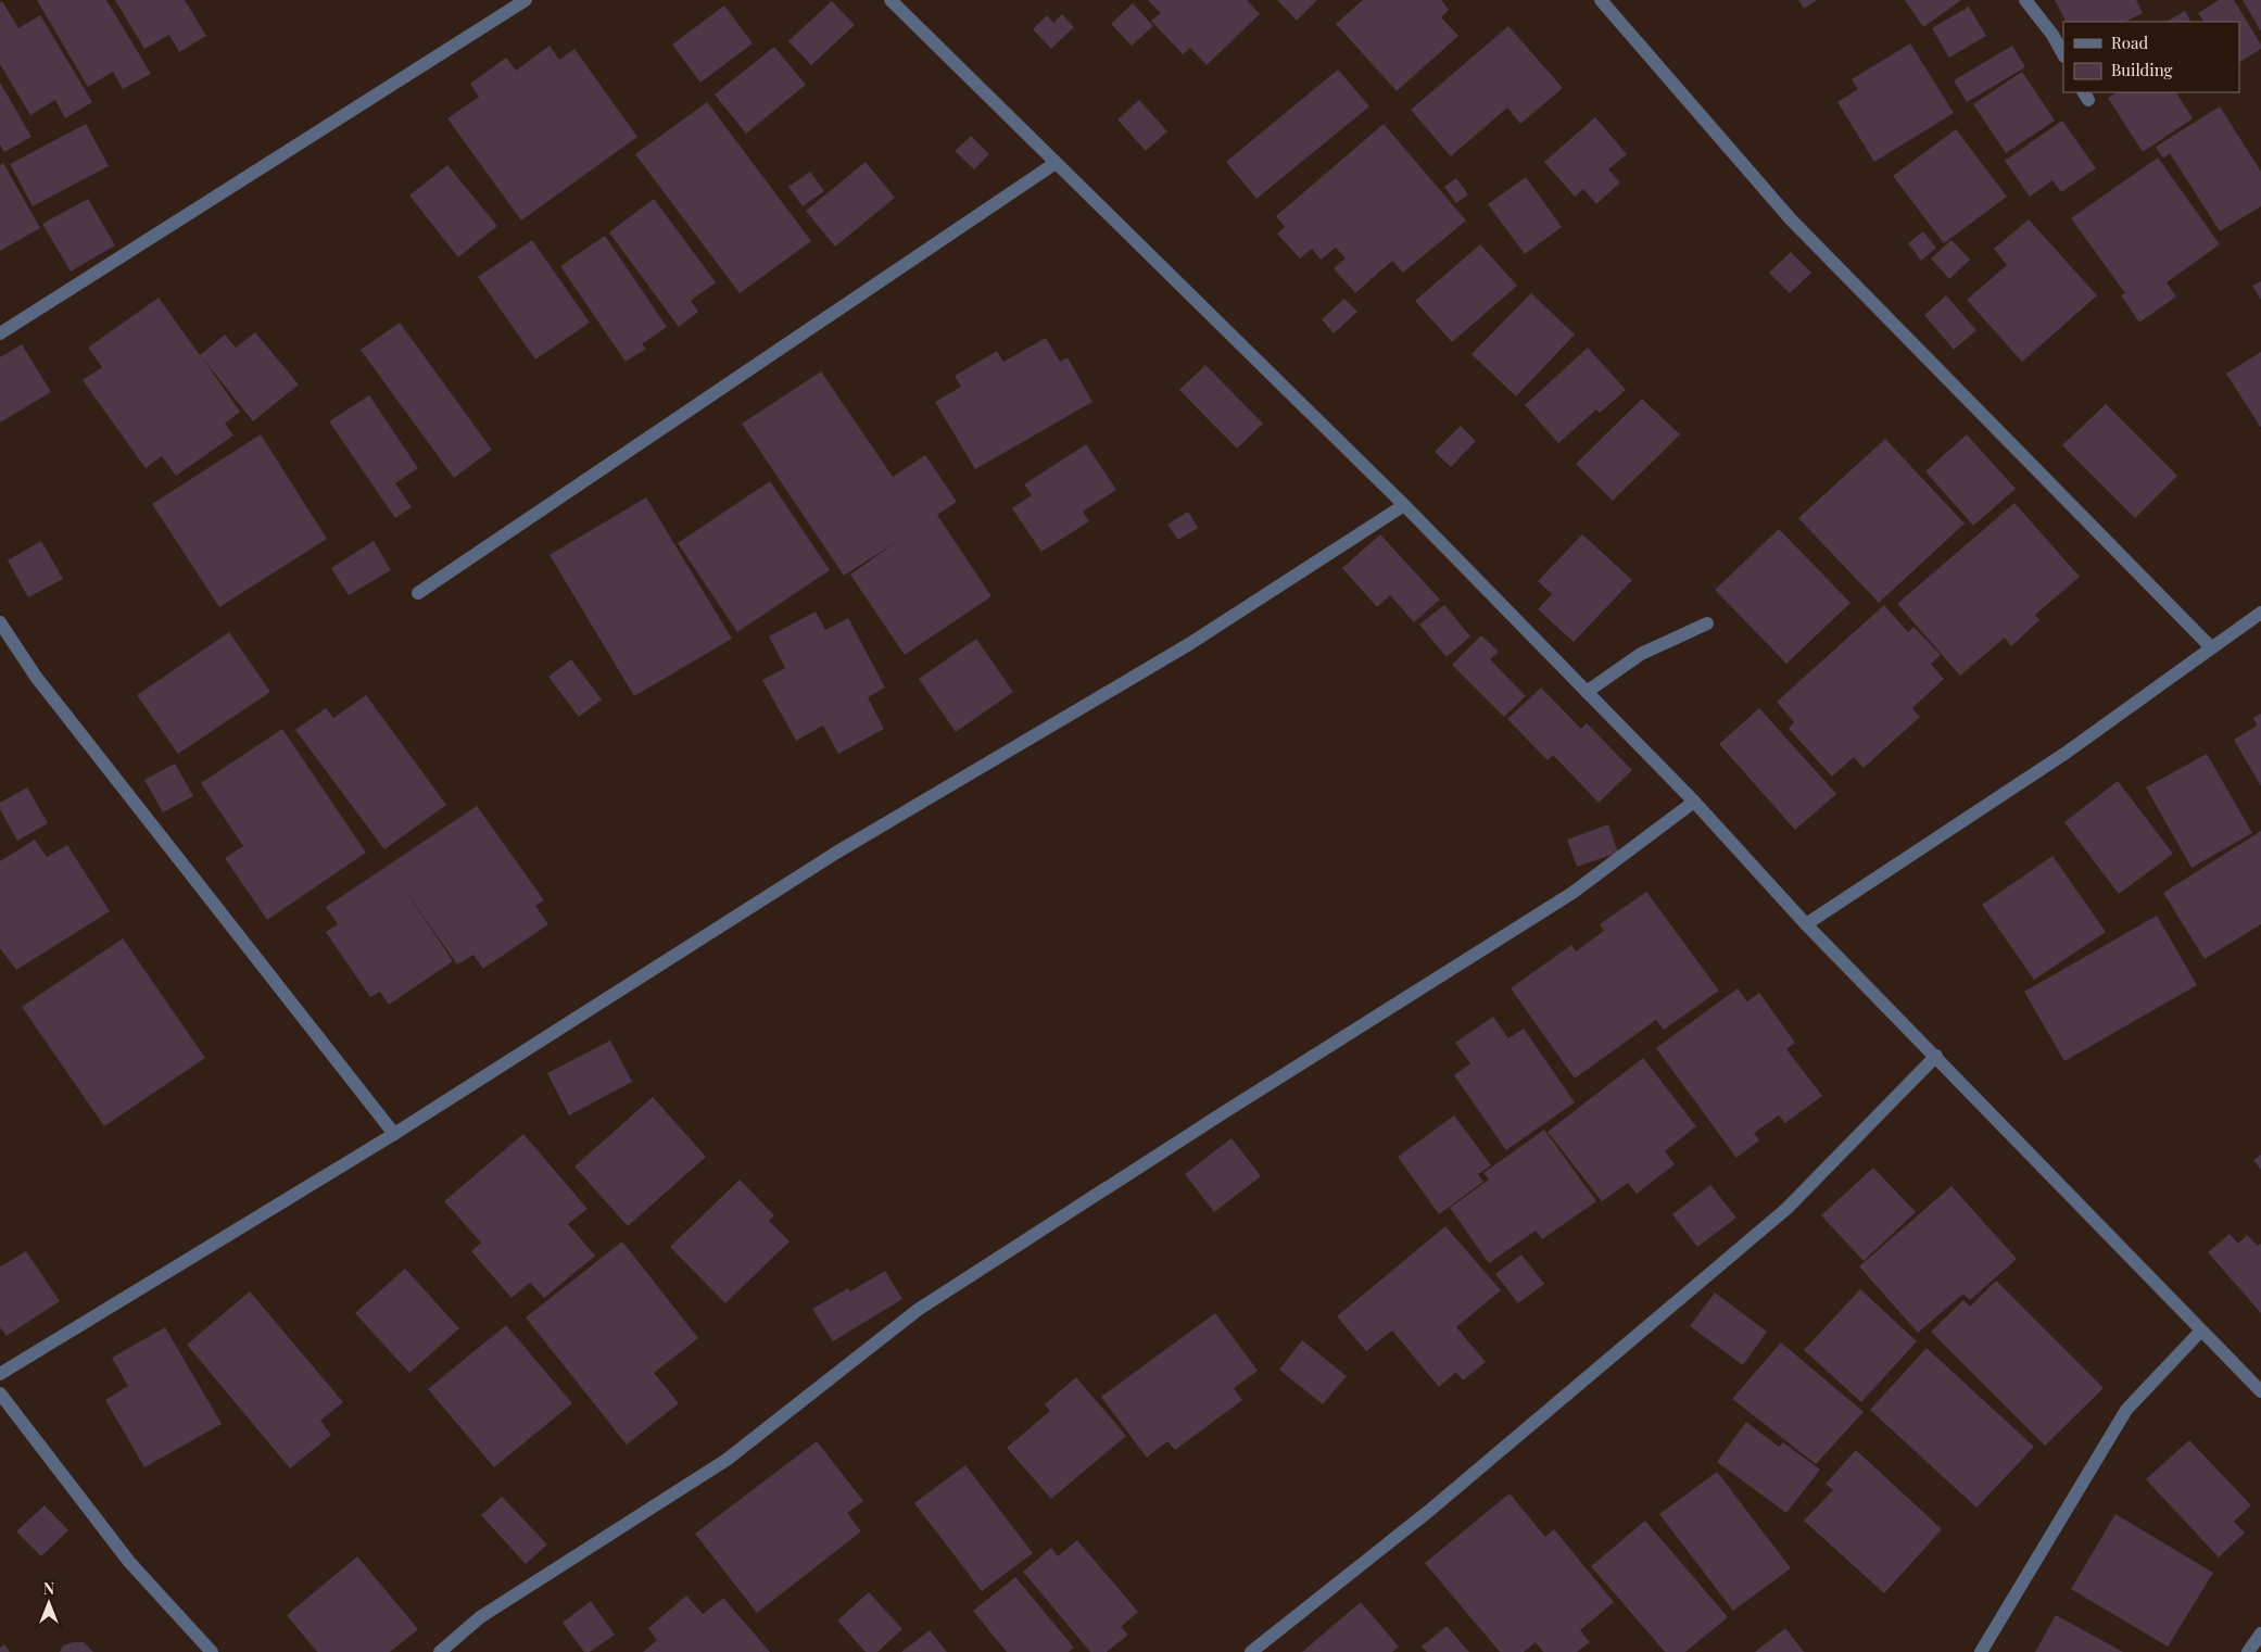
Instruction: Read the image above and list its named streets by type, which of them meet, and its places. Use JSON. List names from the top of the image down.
{
  "legend": ["Road", "Building"],
  "north": "top"
}
